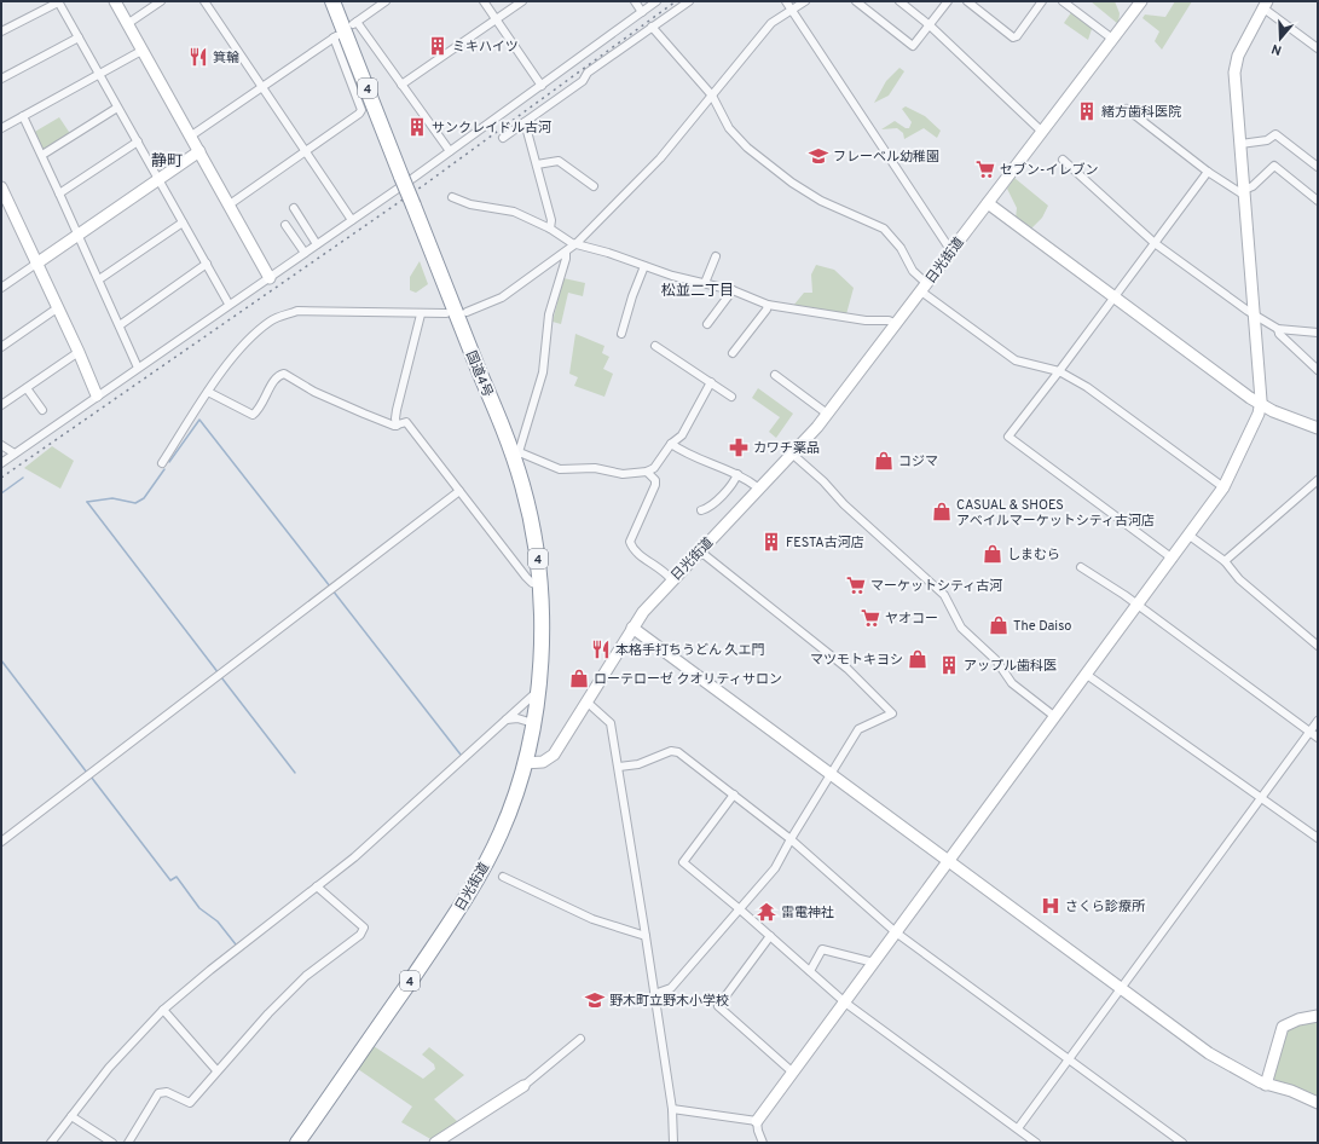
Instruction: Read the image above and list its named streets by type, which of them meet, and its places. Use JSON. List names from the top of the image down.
{
  "streets": {
    "highway": ["4", "日光街道", "国道4号"]
  },
  "crossings": [
    ["日光街道", "国道4号"]
  ],
  "districts": ["静町", "松並二丁目"],
  "places": {
    "building": [
      "ミキハイツ",
      "緒方歯科医院",
      "サンクレイドル古河",
      "FESTA古河店",
      "アップル歯科医"
    ],
    "restaurant": ["箕輪", "本格手打ちうどん 久エ門"],
    "school or university": ["フレーベル幼稚園", "野木町立野木小学校"],
    "supermarket": ["セブン-イレブン", "マーケットシティ古河", "ヤオコー"],
    "pharmacy": ["カワチ薬品"],
    "shop": [
      "コジマ",
      "CASUAL & SHOES アベイルマーケットシティ古河店",
      "しまむら",
      "The Daiso",
      "マツモトキヨシ",
      "ローテローゼ クオリティサロン"
    ],
    "hospital": ["さくら診療所"],
    "temple": ["雷電神社"]
  },
  "north": "bottom"
}
